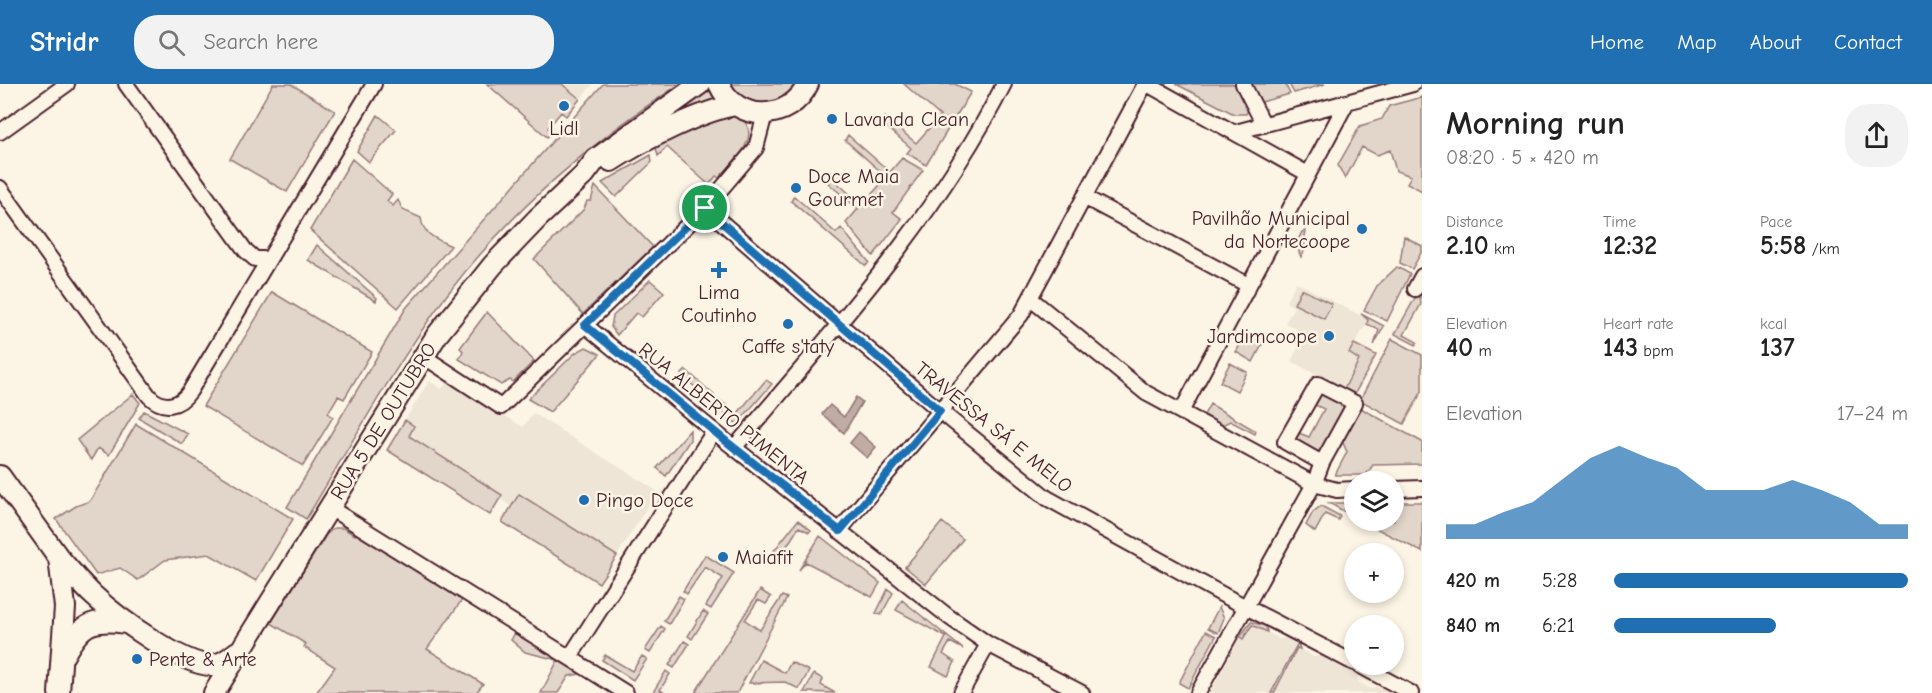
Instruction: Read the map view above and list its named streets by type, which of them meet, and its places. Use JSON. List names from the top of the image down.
{
  "streets": {
    "main road": ["RUA 5 DE OUTUBRO"],
    "street": ["RUA ALBERTO PIMENTA", "TRAVESSA SÁ E MELO"]
  },
  "places": {
    "other": [
      "Lidl",
      "Lavanda Clean",
      "Doce Maia Gourmet",
      "Pavilhão Municipal da Nortecoope",
      "Caffe s'taty",
      "Jardimcoope",
      "Pingo Doce",
      "Maiafit",
      "Pente & Arte"
    ],
    "health": ["Lima Coutinho"]
  },
  "page": {
    "header": "Stridr",
    "search": "Search here",
    "nav": [
      "Home",
      "Map",
      "About",
      "Contact"
    ],
    "heading": ["Morning run", "08:20 · 5 × 420 m"],
    "stats": [
      ["Distance", "2.10 km"],
      ["Time", "12:32"],
      ["Pace", "5:58 /km"],
      ["Elevation", "40 m"],
      ["Heart rate", "143 bpm"],
      ["kcal", "137"]
    ],
    "chart": ["Elevation", "17–24 m"],
    "map_buttons": ["+", "−"],
    "list": [
      {
        "name": "420 m",
        "note": "5:28"
      },
      {
        "name": "840 m",
        "note": "6:21"
      }
    ]
  }
}
